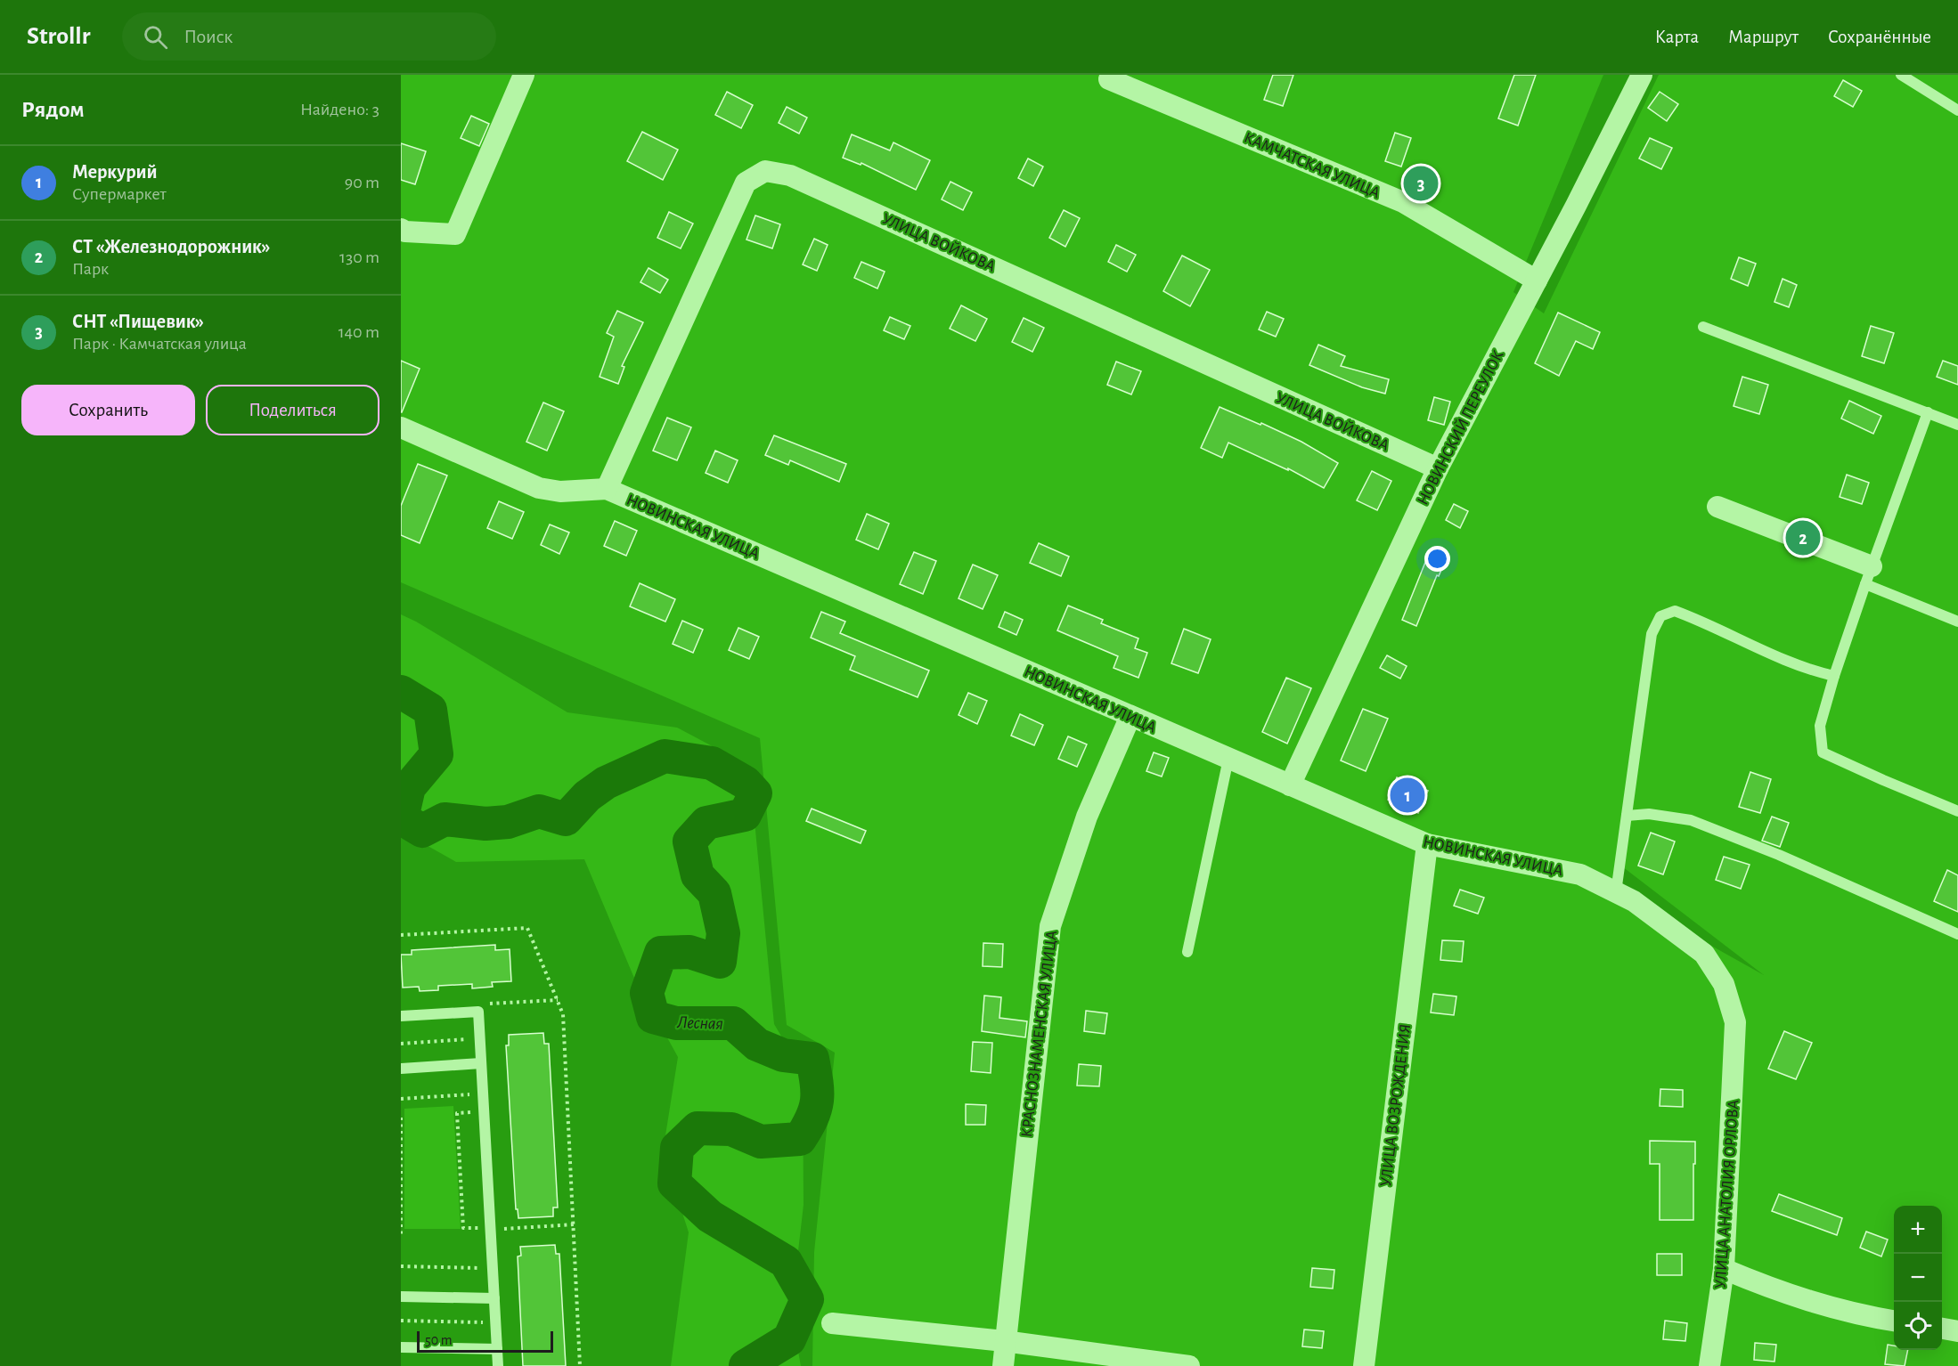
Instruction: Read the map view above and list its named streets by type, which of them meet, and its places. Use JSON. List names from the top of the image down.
{
  "streets": {
    "street": [
      "КАМЧАТСКАЯ УЛИЦА",
      "УЛИЦА ВОЙКОВА",
      "НОВИНСКИЙ ПЕРЕУЛОК",
      "НОВИНСКАЯ УЛИЦА",
      "КРАСНОЗНАМЕНСКАЯ УЛИЦА",
      "УЛИЦА ВОЗРОЖДЕНИЯ",
      "УЛИЦА АНАТОЛИЯ ОРЛОВА"
    ]
  },
  "crossings": [
    ["КАМЧАТСКАЯ УЛИЦА", "НОВИНСКИЙ ПЕРЕУЛОК"],
    ["УЛИЦА ВОЙКОВА", "НОВИНСКИЙ ПЕРЕУЛОК"],
    ["УЛИЦА ВОЙКОВА", "НОВИНСКАЯ УЛИЦА"],
    ["НОВИНСКИЙ ПЕРЕУЛОК", "НОВИНСКАЯ УЛИЦА"],
    ["НОВИНСКАЯ УЛИЦА", "КРАСНОЗНАМЕНСКАЯ УЛИЦА"],
    ["НОВИНСКАЯ УЛИЦА", "УЛИЦА ВОЗРОЖДЕНИЯ"],
    ["НОВИНСКАЯ УЛИЦА", "УЛИЦА АНАТОЛИЯ ОРЛОВА"]
  ],
  "water": ["Лесная"],
  "scale_bar": "50 m",
  "page": {
    "header": "Strollr",
    "search": "Поиск",
    "nav": ["Карта", "Маршрут", "Сохранённые"],
    "heading": ["Рядом", "Найдено: 3"],
    "list": [
      {
        "mark": "1",
        "name": "Меркурий",
        "note": "Супермаркет",
        "value": "90 m"
      },
      {
        "mark": "2",
        "name": "СТ «Железнодорожник»",
        "note": "Парк",
        "value": "130 m"
      },
      {
        "mark": "3",
        "name": "СНТ «Пищевик»",
        "note": "Парк · Камчатская улица",
        "value": "140 m"
      }
    ],
    "pins": ["3", "2", "1"],
    "buttons": ["Сохранить", "Поделиться"],
    "map_buttons": ["+", "−"],
    "scale": "50 m"
  }
}
